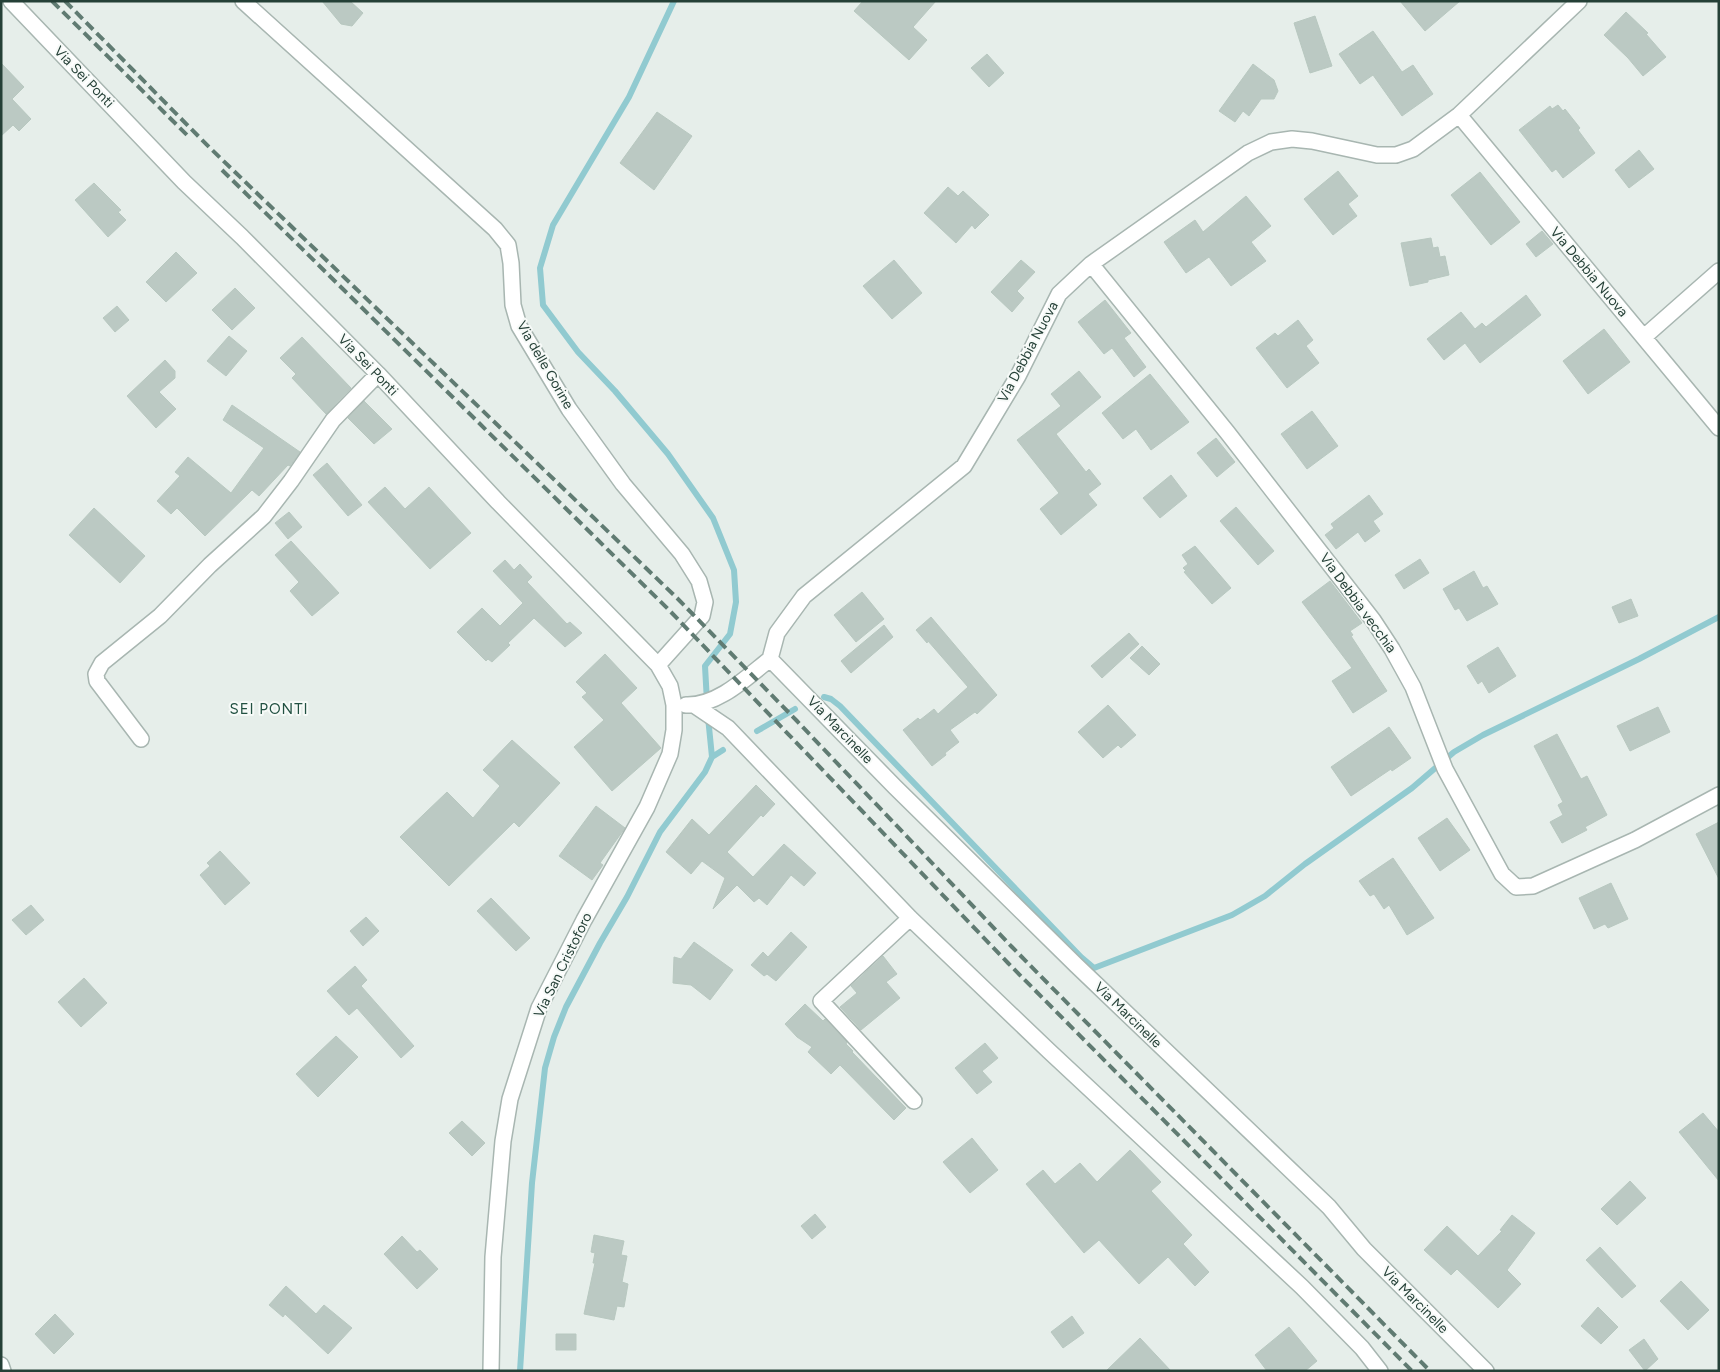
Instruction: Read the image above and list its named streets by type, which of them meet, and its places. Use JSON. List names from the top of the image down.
{
  "streets": {
    "street": [
      "Via Sei Ponti",
      "Via Debbia Nuova",
      "Via delle Gorine",
      "Via Debbia vecchia",
      "Via Marcinelle",
      "Via San Cristoforo"
    ]
  },
  "crossings": [
    ["Via Sei Ponti", "Via delle Gorine"],
    ["Via Sei Ponti", "Via San Cristoforo"],
    ["Via Debbia Nuova", "Via Debbia vecchia"],
    ["Via Debbia Nuova", "Via Marcinelle"]
  ],
  "districts": ["SEI PONTI"]
}
